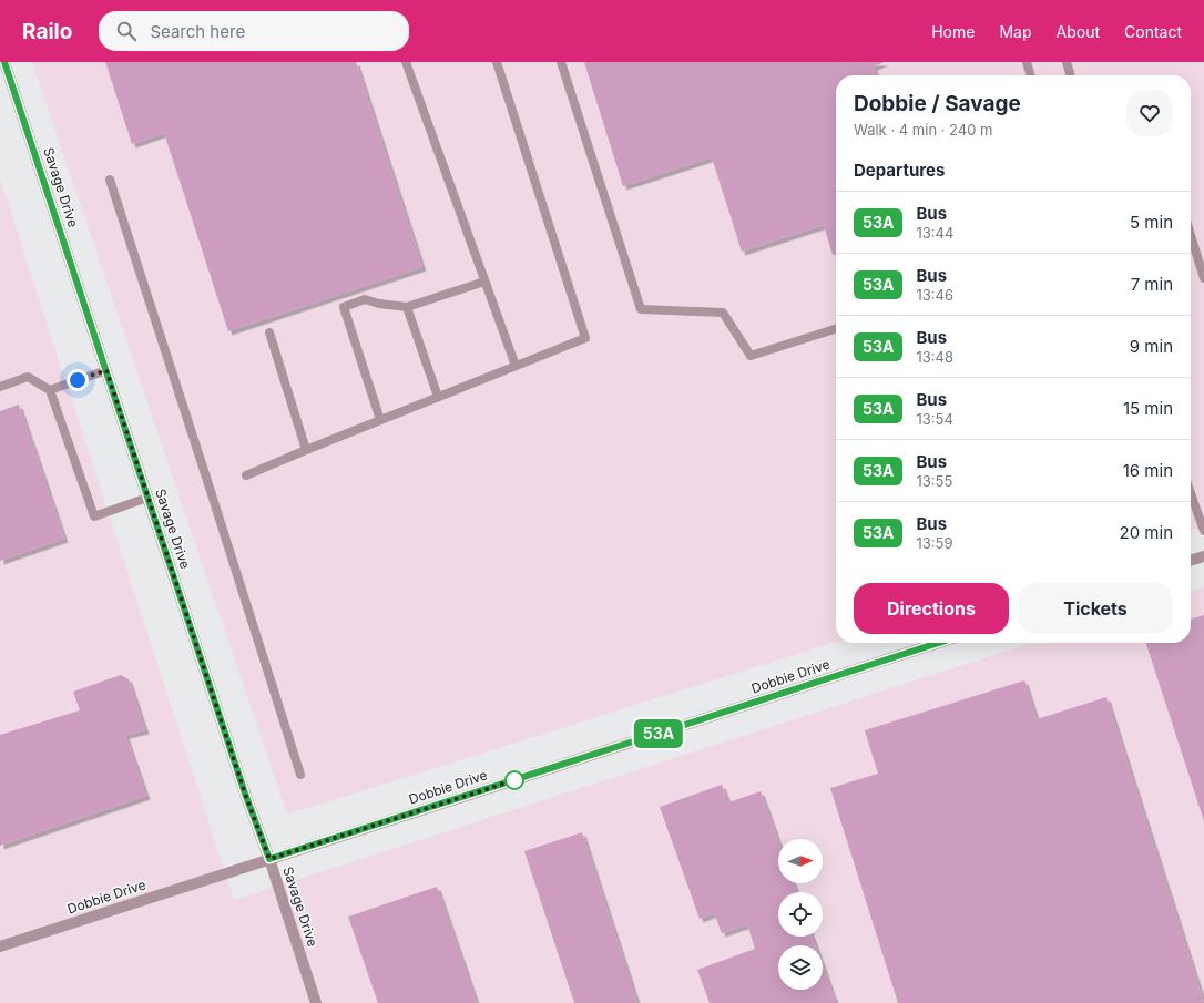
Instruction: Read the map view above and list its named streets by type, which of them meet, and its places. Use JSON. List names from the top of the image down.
{
  "streets": {
    "street": ["Savage Drive", "Dobbie Drive"]
  },
  "crossings": [
    ["Savage Drive", "Dobbie Drive"]
  ],
  "lines": ["bus line 53A"],
  "north": "right",
  "page": {
    "header": "Railo",
    "search": "Search here",
    "nav": [
      "Home",
      "Map",
      "About",
      "Contact"
    ],
    "on_map": "53A",
    "heading": [
      ["Dobbie / Savage", "Walk · 4 min · 240 m"],
      "Departures"
    ],
    "list": [
      {
        "mark": "53A",
        "name": "Bus",
        "note": "13:44",
        "value": "5 min"
      },
      {
        "mark": "53A",
        "name": "Bus",
        "note": "13:46",
        "value": "7 min"
      },
      {
        "mark": "53A",
        "name": "Bus",
        "note": "13:48",
        "value": "9 min"
      },
      {
        "mark": "53A",
        "name": "Bus",
        "note": "13:54",
        "value": "15 min"
      },
      {
        "mark": "53A",
        "name": "Bus",
        "note": "13:55",
        "value": "16 min"
      },
      {
        "mark": "53A",
        "name": "Bus",
        "note": "13:59",
        "value": "20 min"
      }
    ],
    "buttons": ["Directions", "Tickets"]
  }
}
